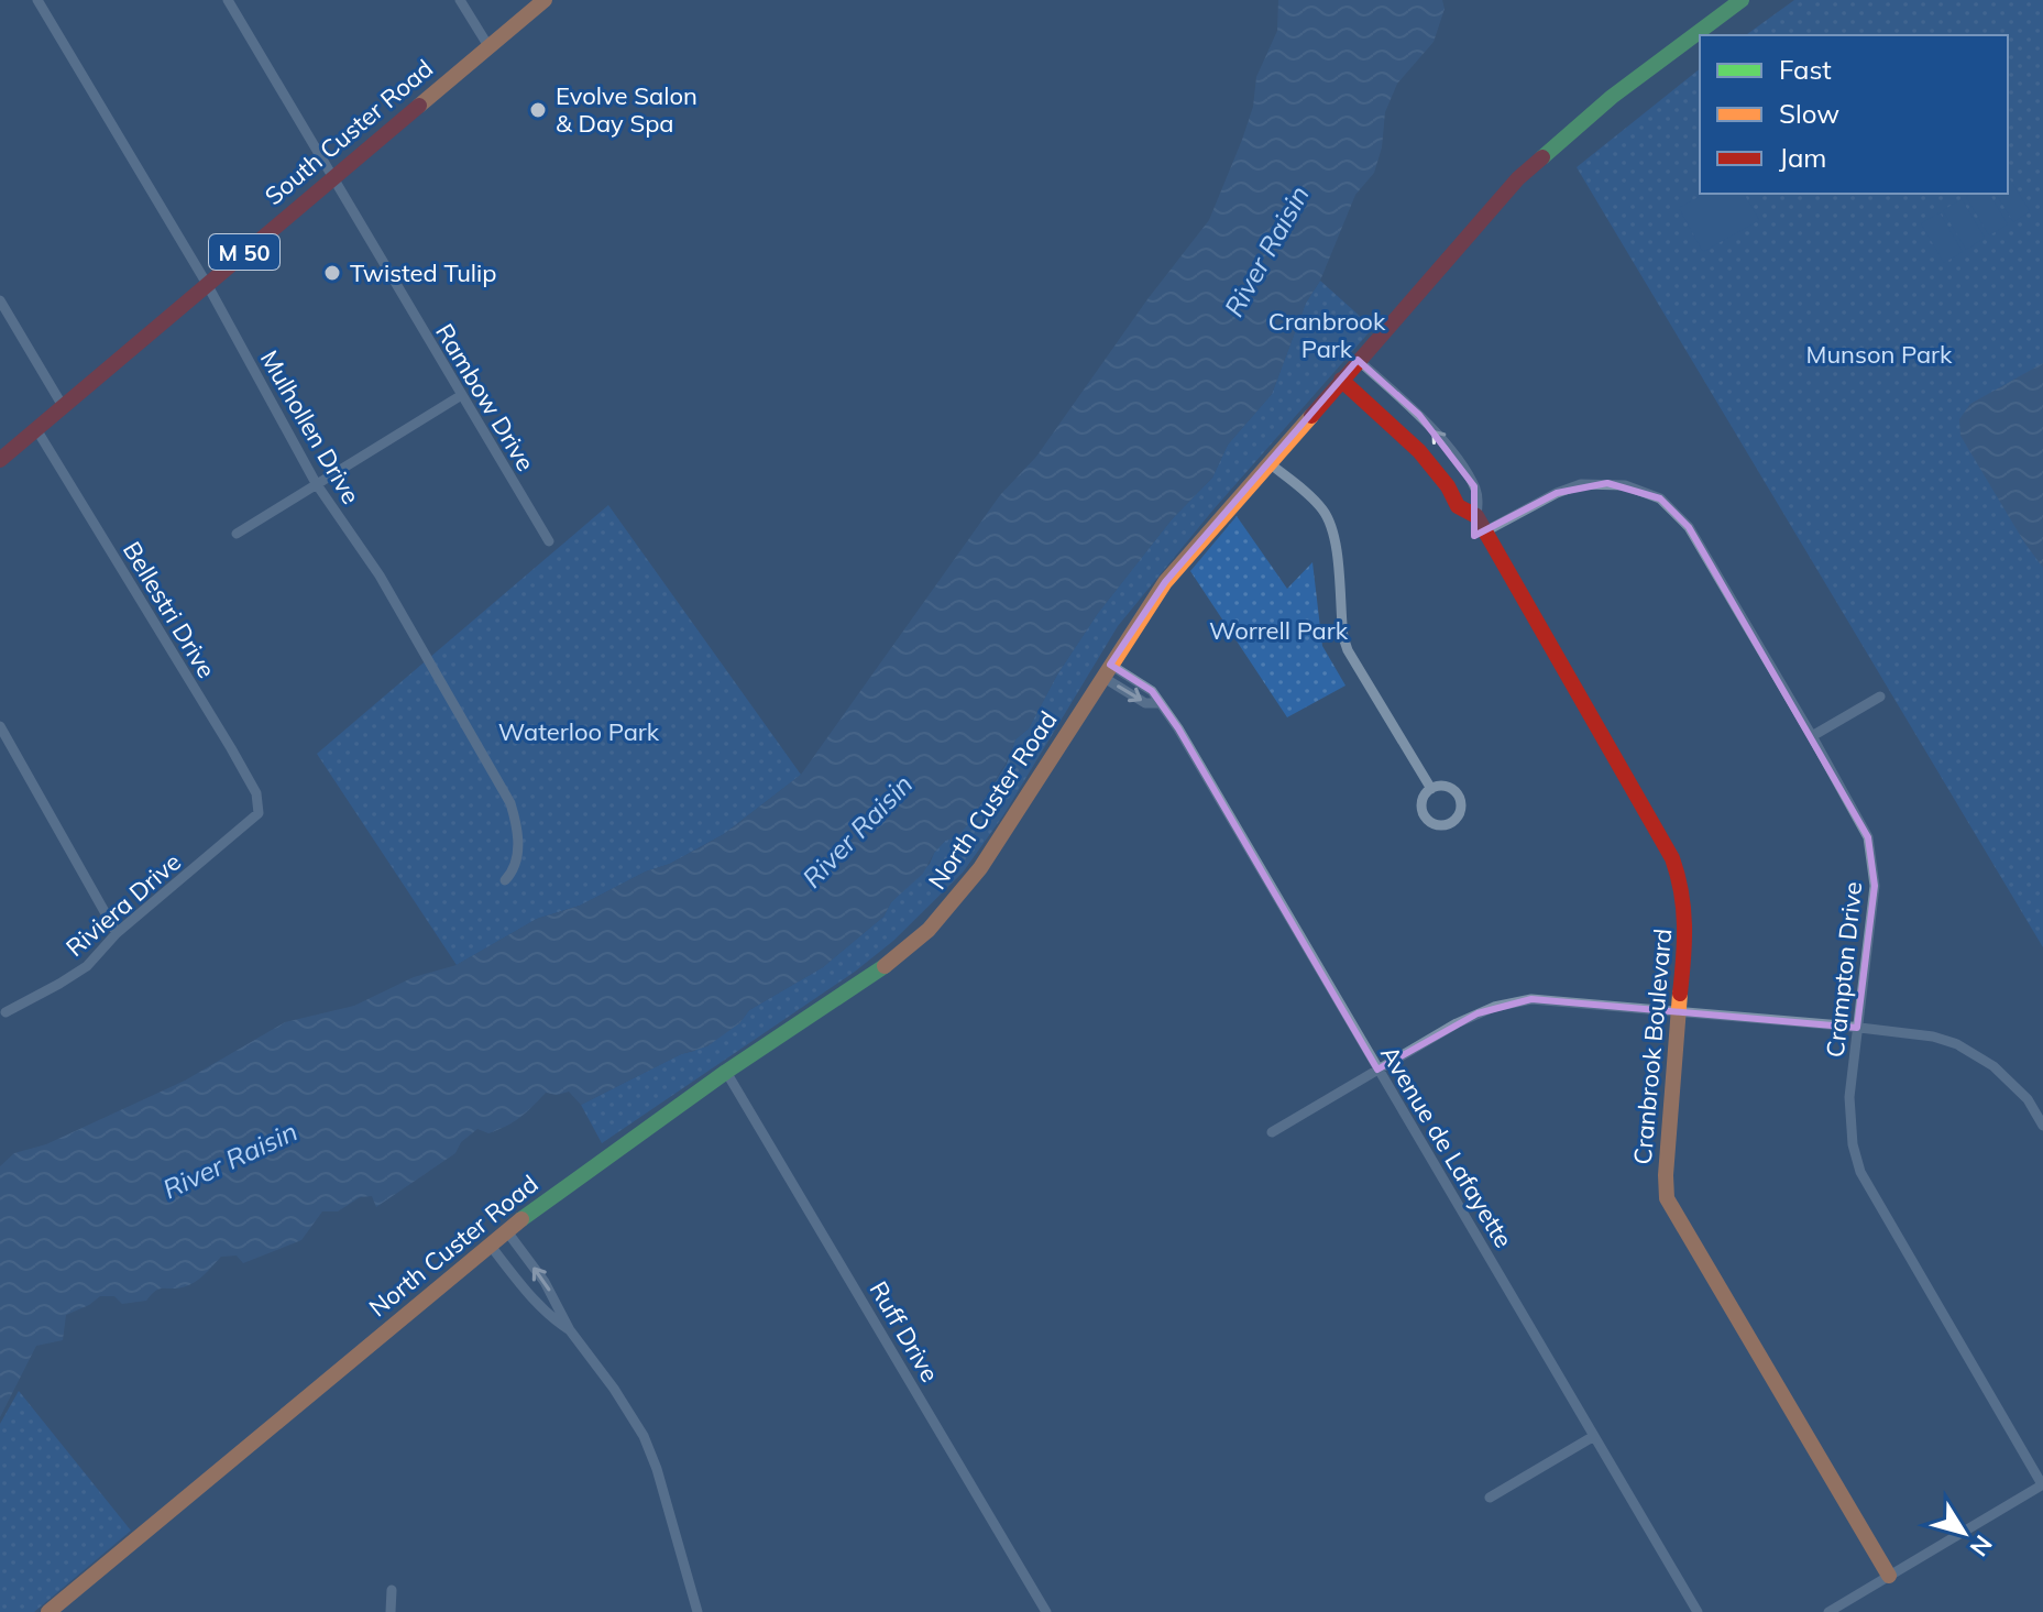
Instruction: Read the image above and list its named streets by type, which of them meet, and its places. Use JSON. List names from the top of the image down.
{
  "streets": {
    "street": [
      "South Custer Road",
      "M 50",
      "Rambow Drive",
      "Mulhollen Drive",
      "Bellestri Drive",
      "North Custer Road",
      "Riviera Drive",
      "Crampton Drive",
      "Cranbrook Boulevard",
      "Avenue de Lafayette",
      "Ruff Drive"
    ]
  },
  "crossings": [
    ["South Custer Road", "Rambow Drive"],
    ["South Custer Road", "Mulhollen Drive"],
    ["South Custer Road", "Bellestri Drive"],
    ["Bellestri Drive", "Riviera Drive"],
    ["North Custer Road", "Cranbrook Boulevard"],
    ["North Custer Road", "Avenue de Lafayette"],
    ["North Custer Road", "Ruff Drive"],
    ["Crampton Drive", "Cranbrook Boulevard"]
  ],
  "water": ["River Raisin"],
  "parks": [
    "Cranbrook Park",
    "Munson Park",
    "Worrell Park",
    "Waterloo Park"
  ],
  "places": ["Evolve Salon & Day Spa", "Twisted Tulip"],
  "legend": ["Fast", "Slow", "Jam"],
  "north": "bottom right"
}
